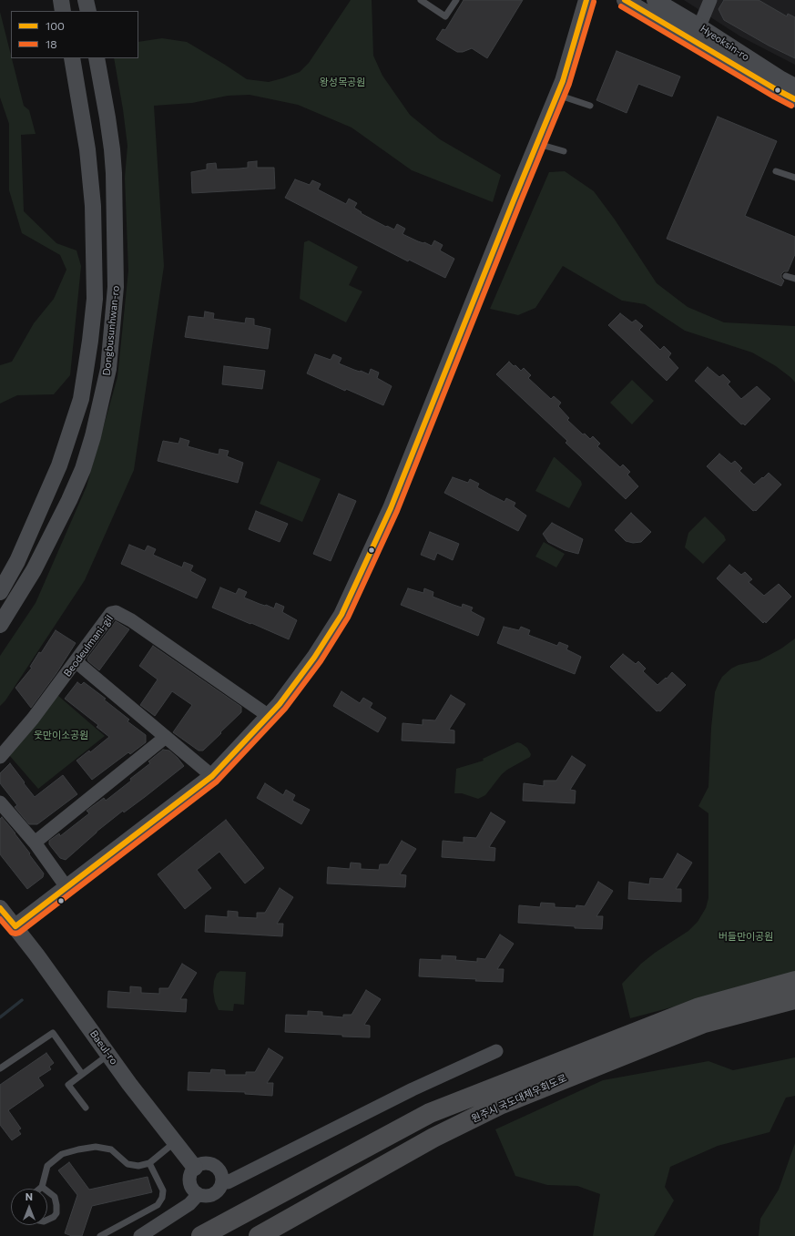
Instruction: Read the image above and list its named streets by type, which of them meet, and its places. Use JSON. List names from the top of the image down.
{
  "streets": {
    "highway": ["원주시 국도대체우회도로"],
    "street": [
      "Hyeoksin-ro",
      "Dongbusunhwan-ro",
      "Beodeulmani-gil",
      "Baeul-ro"
    ]
  },
  "parks": ["왕성목공원", "웃만이소공원", "버들만이공원"],
  "lines": ["transit line 100", "transit line 18"],
  "legend": ["100", "18"],
  "north": "top"
}
